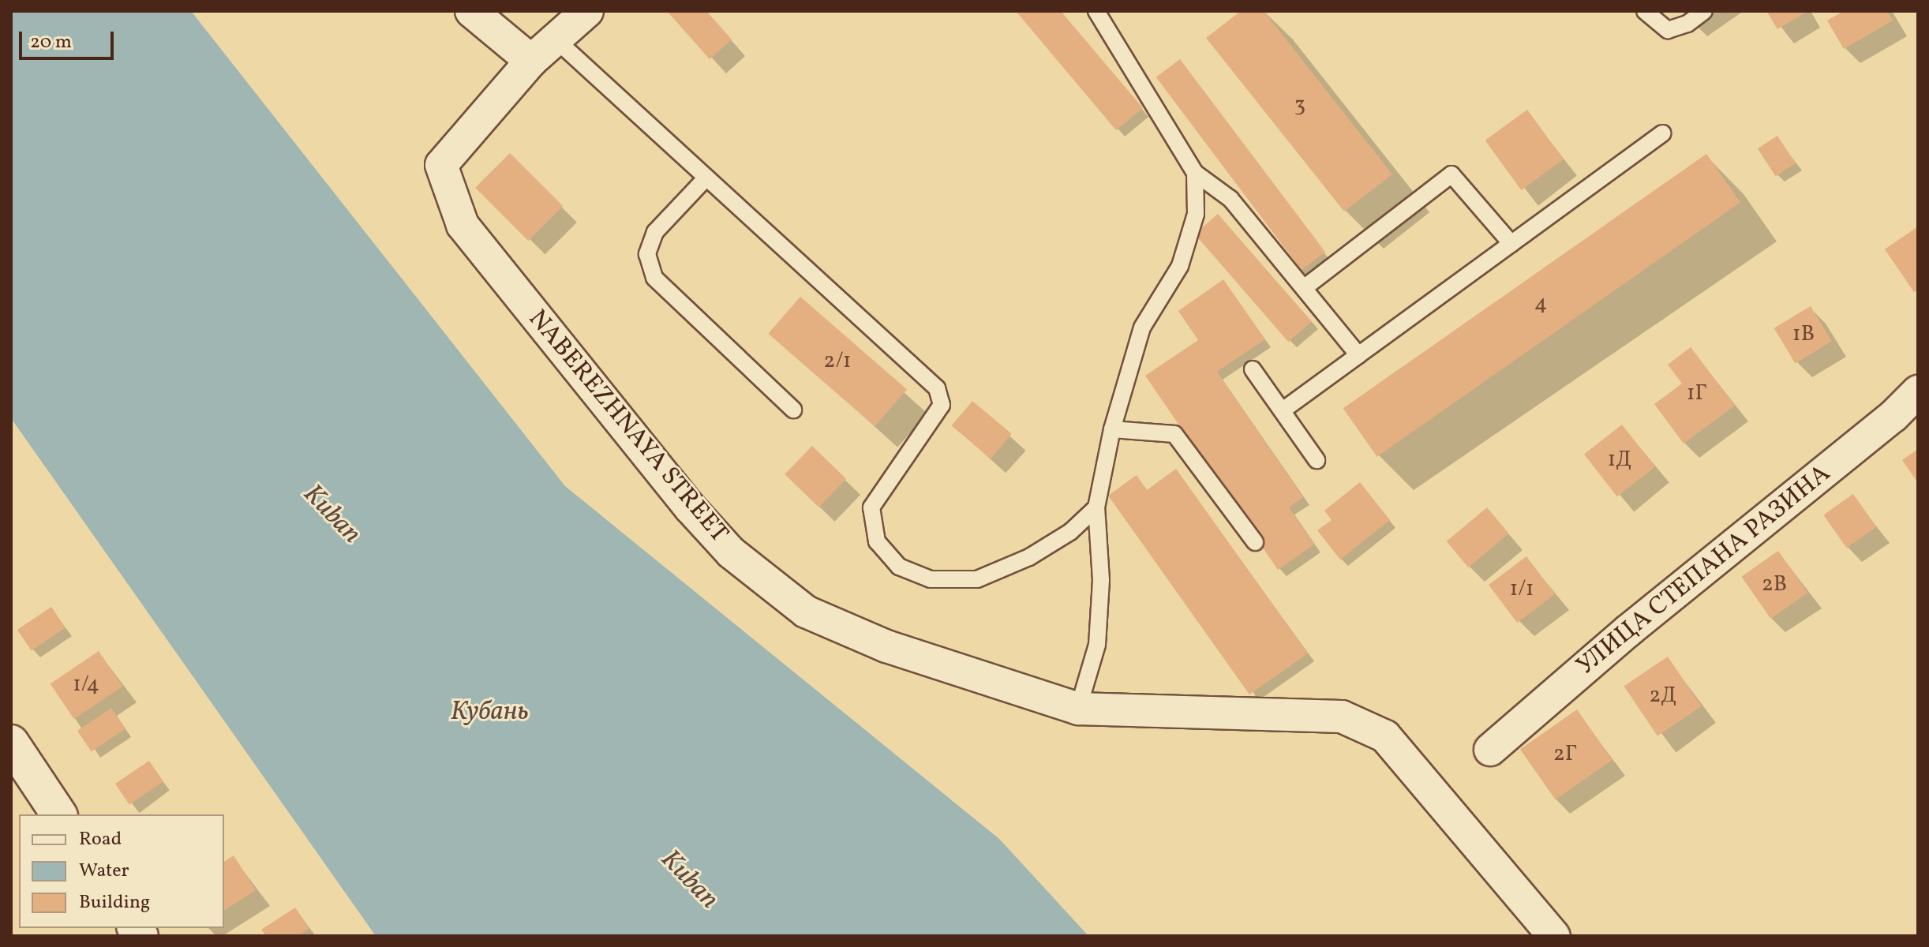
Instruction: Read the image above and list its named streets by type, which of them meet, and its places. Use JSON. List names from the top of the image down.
{
  "streets": {
    "street": ["NABEREZHNAYA STREET", "УЛИЦА СТЕПАНА РАЗИНА"]
  },
  "water": ["Kuban", "Кубань"],
  "house_numbers": [
    "3",
    "4",
    "1В",
    "2/1",
    "1Г",
    "1Д",
    "2В",
    "1/1",
    "1/4",
    "2Д",
    "2Г"
  ],
  "legend": ["Road", "Water", "Building"],
  "scale_bar": "20 m"
}
